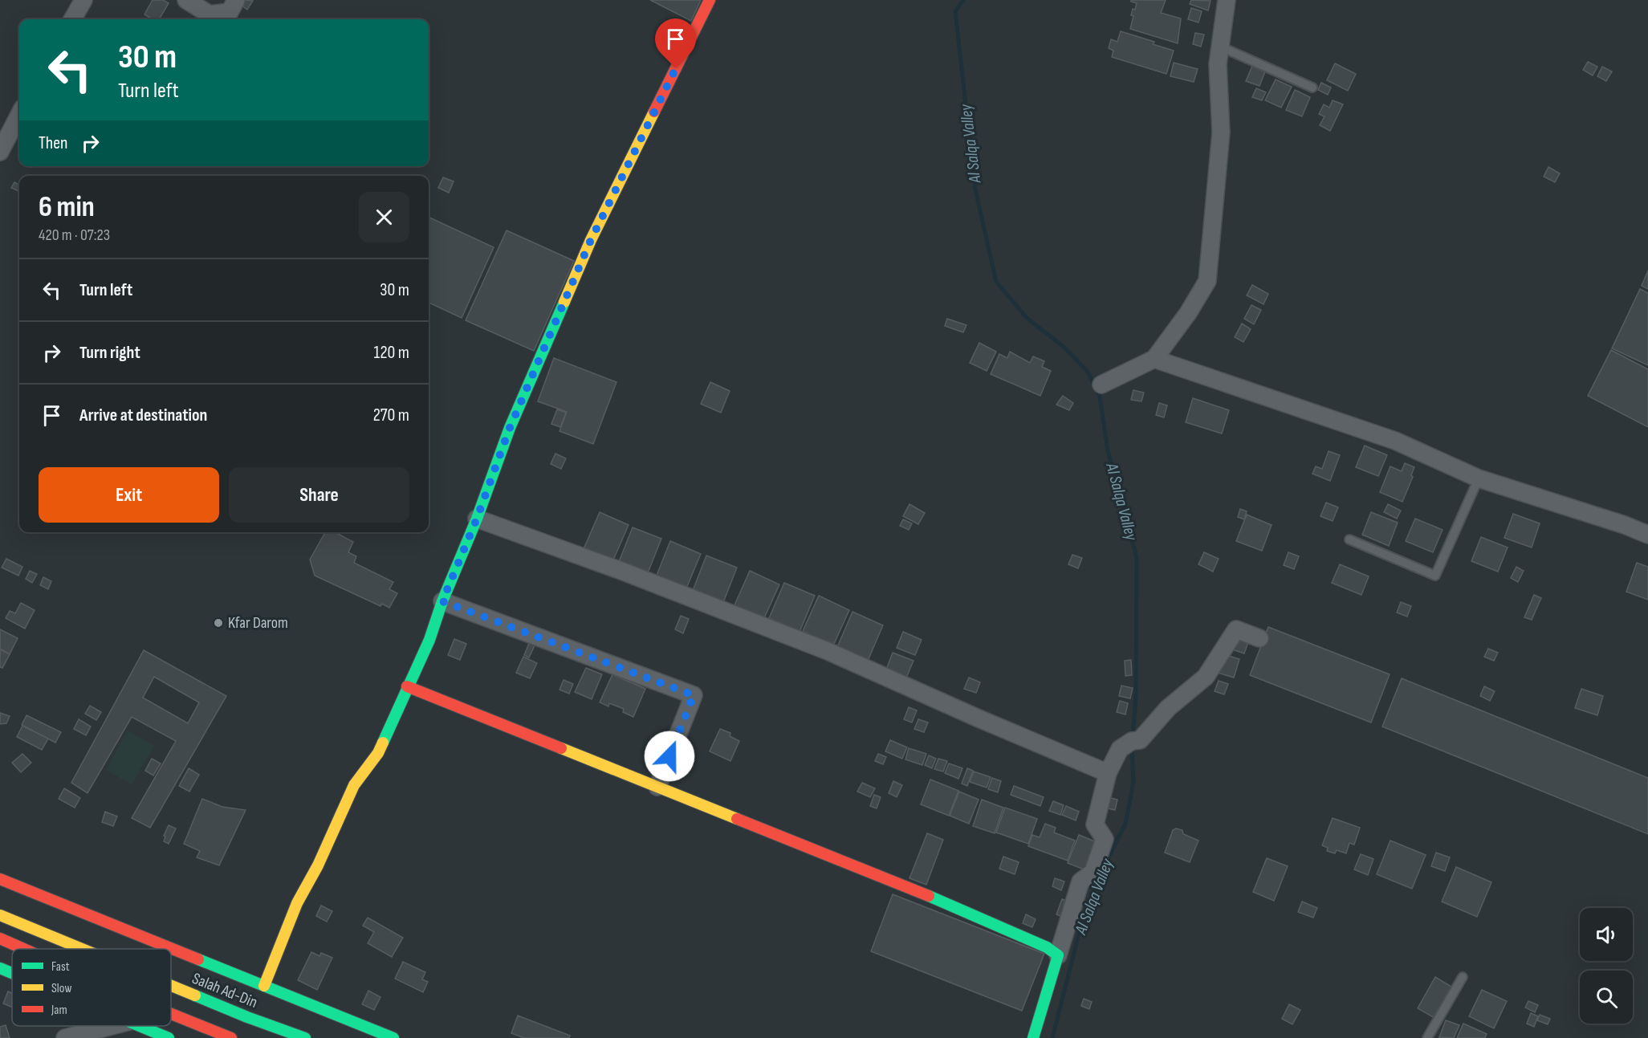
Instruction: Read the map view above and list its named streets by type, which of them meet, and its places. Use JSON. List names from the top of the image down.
{
  "streets": {
    "main road": ["Salah Ad-Din"]
  },
  "water": ["Al Salqa Valley"],
  "places": ["Kfar Darom"],
  "legend": ["Fast", "Slow", "Jam"],
  "page": {
    "turn": ["30 m", "Turn left"],
    "then": "Then",
    "heading": ["6 min", "420 m · 07:23"],
    "list": [
      {
        "name": "Turn left",
        "value": "30 m"
      },
      {
        "name": "Turn right",
        "value": "120 m"
      },
      {
        "name": "Arrive at destination",
        "value": "270 m"
      }
    ],
    "buttons": ["Exit", "Share"]
  }
}
